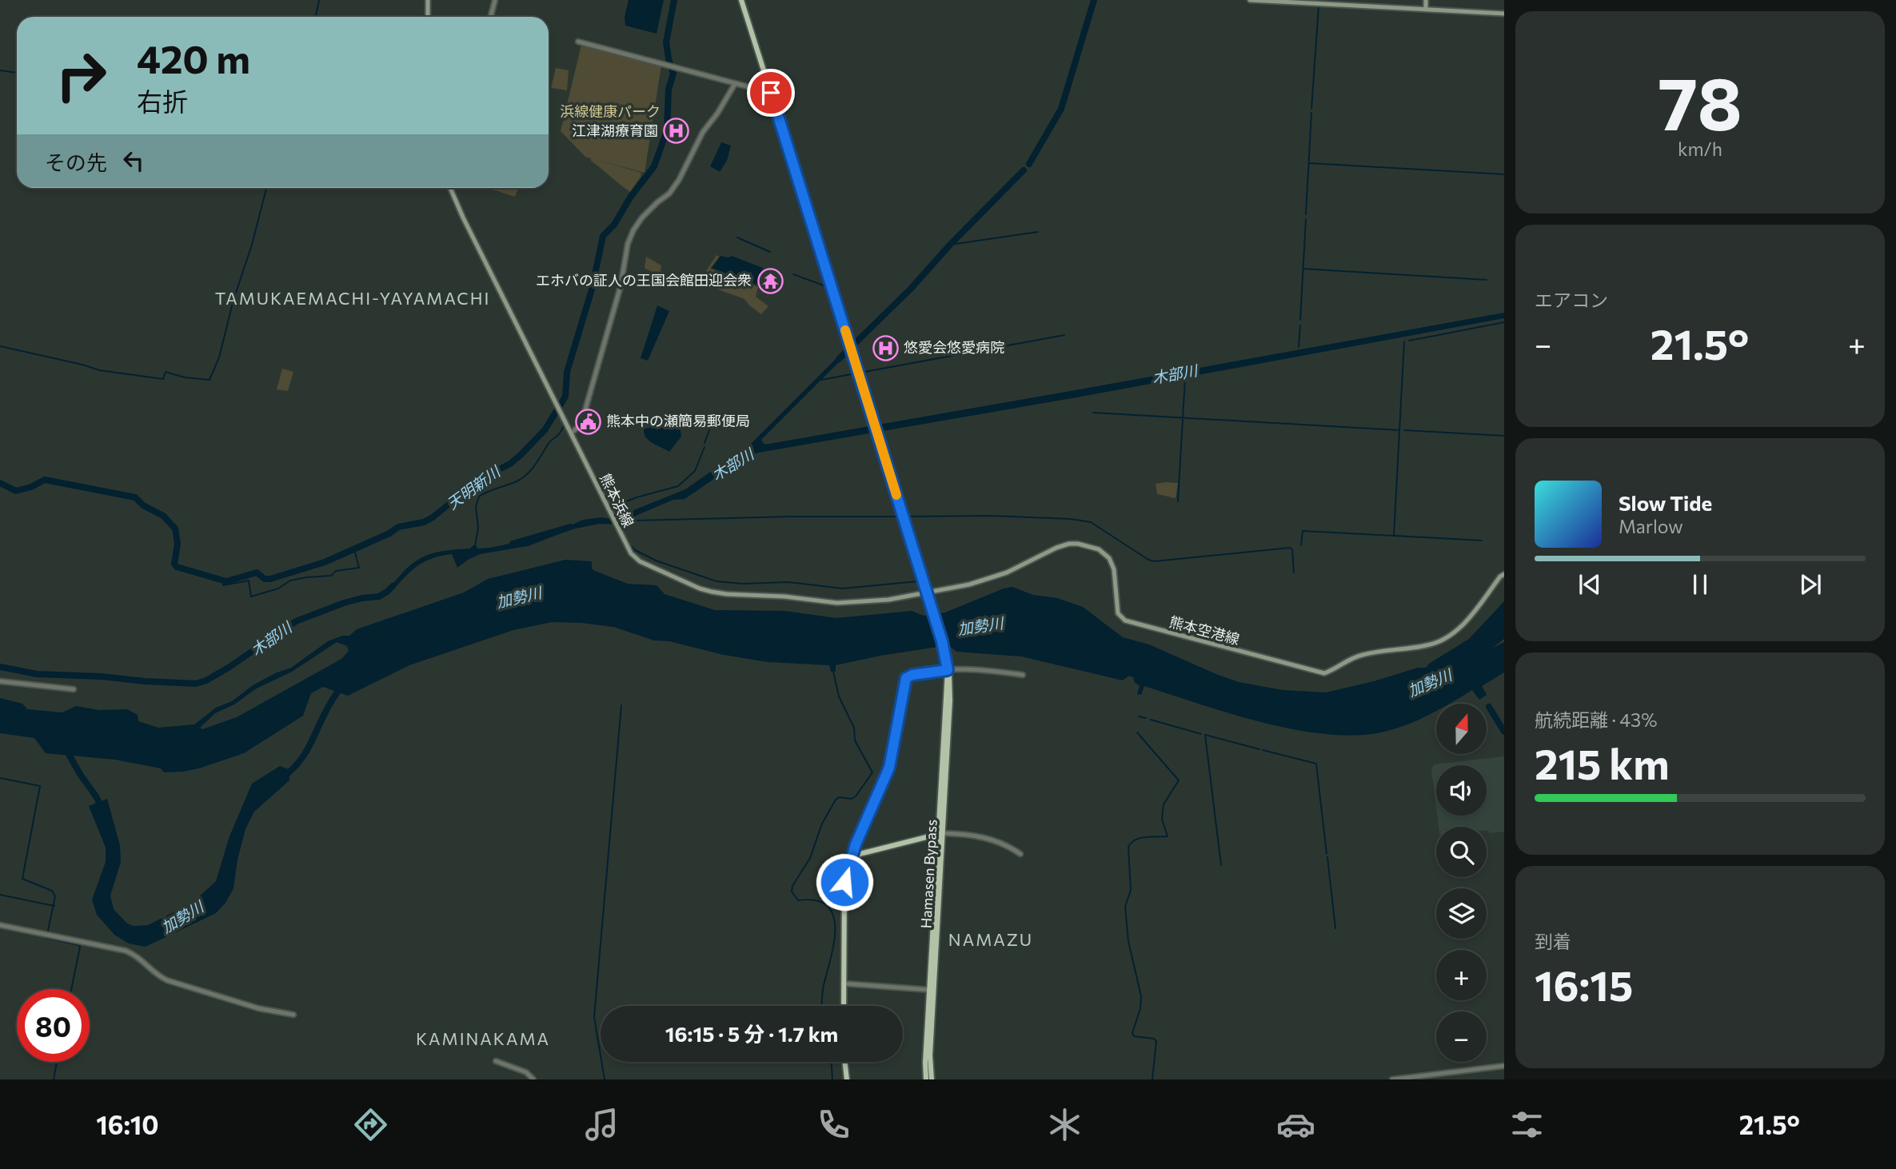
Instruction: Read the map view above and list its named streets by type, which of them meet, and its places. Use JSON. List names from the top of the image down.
{
  "streets": {
    "highway": ["Hamasen Bypass"],
    "main road": ["熊本浜線", "熊本空港線"]
  },
  "crossings": [
    ["熊本浜線", "熊本空港線"],
    ["熊本浜線", "Hamasen Bypass"],
    ["熊本空港線", "Hamasen Bypass"]
  ],
  "districts": ["TAMUKAEMACHI-YAYAMACHI", "NAMAZU", "KAMINAKAMA"],
  "water": ["木部川", "天明新川", "加勢川"],
  "parks": ["浜線健康パーク"],
  "places": {
    "hospital": ["江津湖療育園", "悠愛会悠愛病院"],
    "temple": ["エホバの証人の王国会館田迎会衆"],
    "public building": ["熊本中の瀬簡易郵便局"]
  },
  "north": "top",
  "page": {
    "tile": [
      ["78", "km/h"],
      "エアコン",
      ["航続距離 · 43%", "215 km"],
      ["到着", "16:15"]
    ],
    "turn": ["420 m", "右折"],
    "then": "その先",
    "heat": ["−", "21.5°", "+"],
    "song": ["Slow Tide", "Marlow"],
    "map_buttons": ["+", "−"],
    "limit": "80",
    "trip": "16:15 · 5 分 · 1.7 km",
    "tabs": ["16:10", "21.5°"]
  }
}
